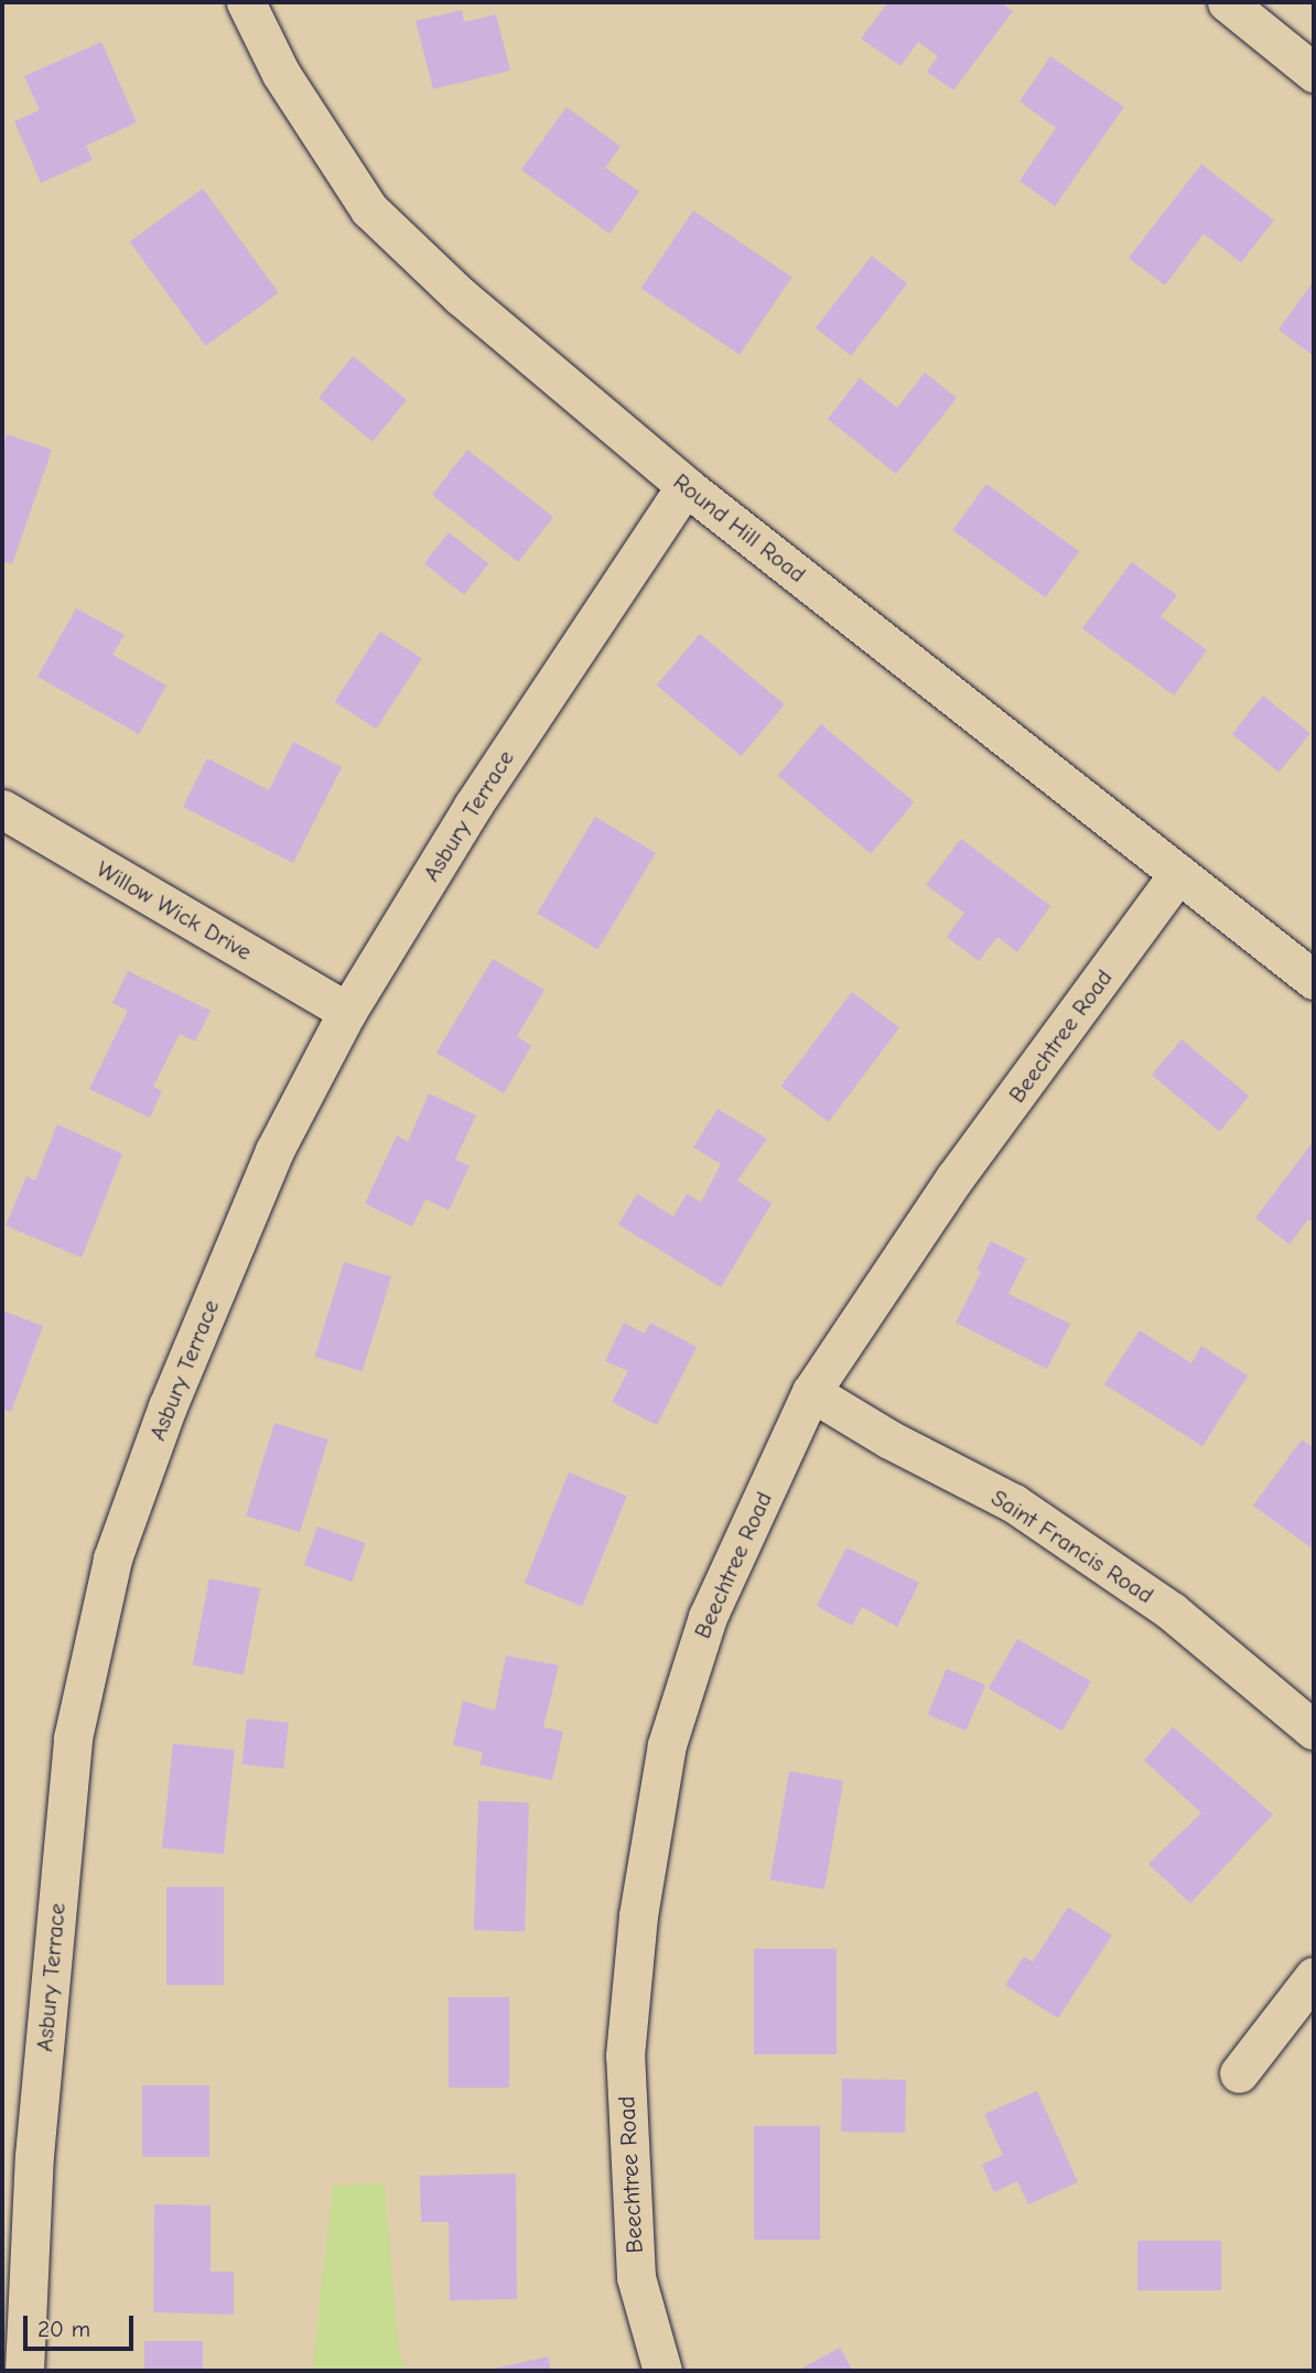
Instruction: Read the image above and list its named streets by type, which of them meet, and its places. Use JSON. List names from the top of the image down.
{
  "streets": {
    "street": [
      "Round Hill Road",
      "Asbury Terrace",
      "Willow Wick Drive",
      "Beechtree Road",
      "Saint Francis Road"
    ]
  },
  "crossings": [
    ["Round Hill Road", "Asbury Terrace"],
    ["Round Hill Road", "Beechtree Road"],
    ["Asbury Terrace", "Willow Wick Drive"],
    ["Beechtree Road", "Saint Francis Road"]
  ],
  "scale_bar": "20 m"
}
